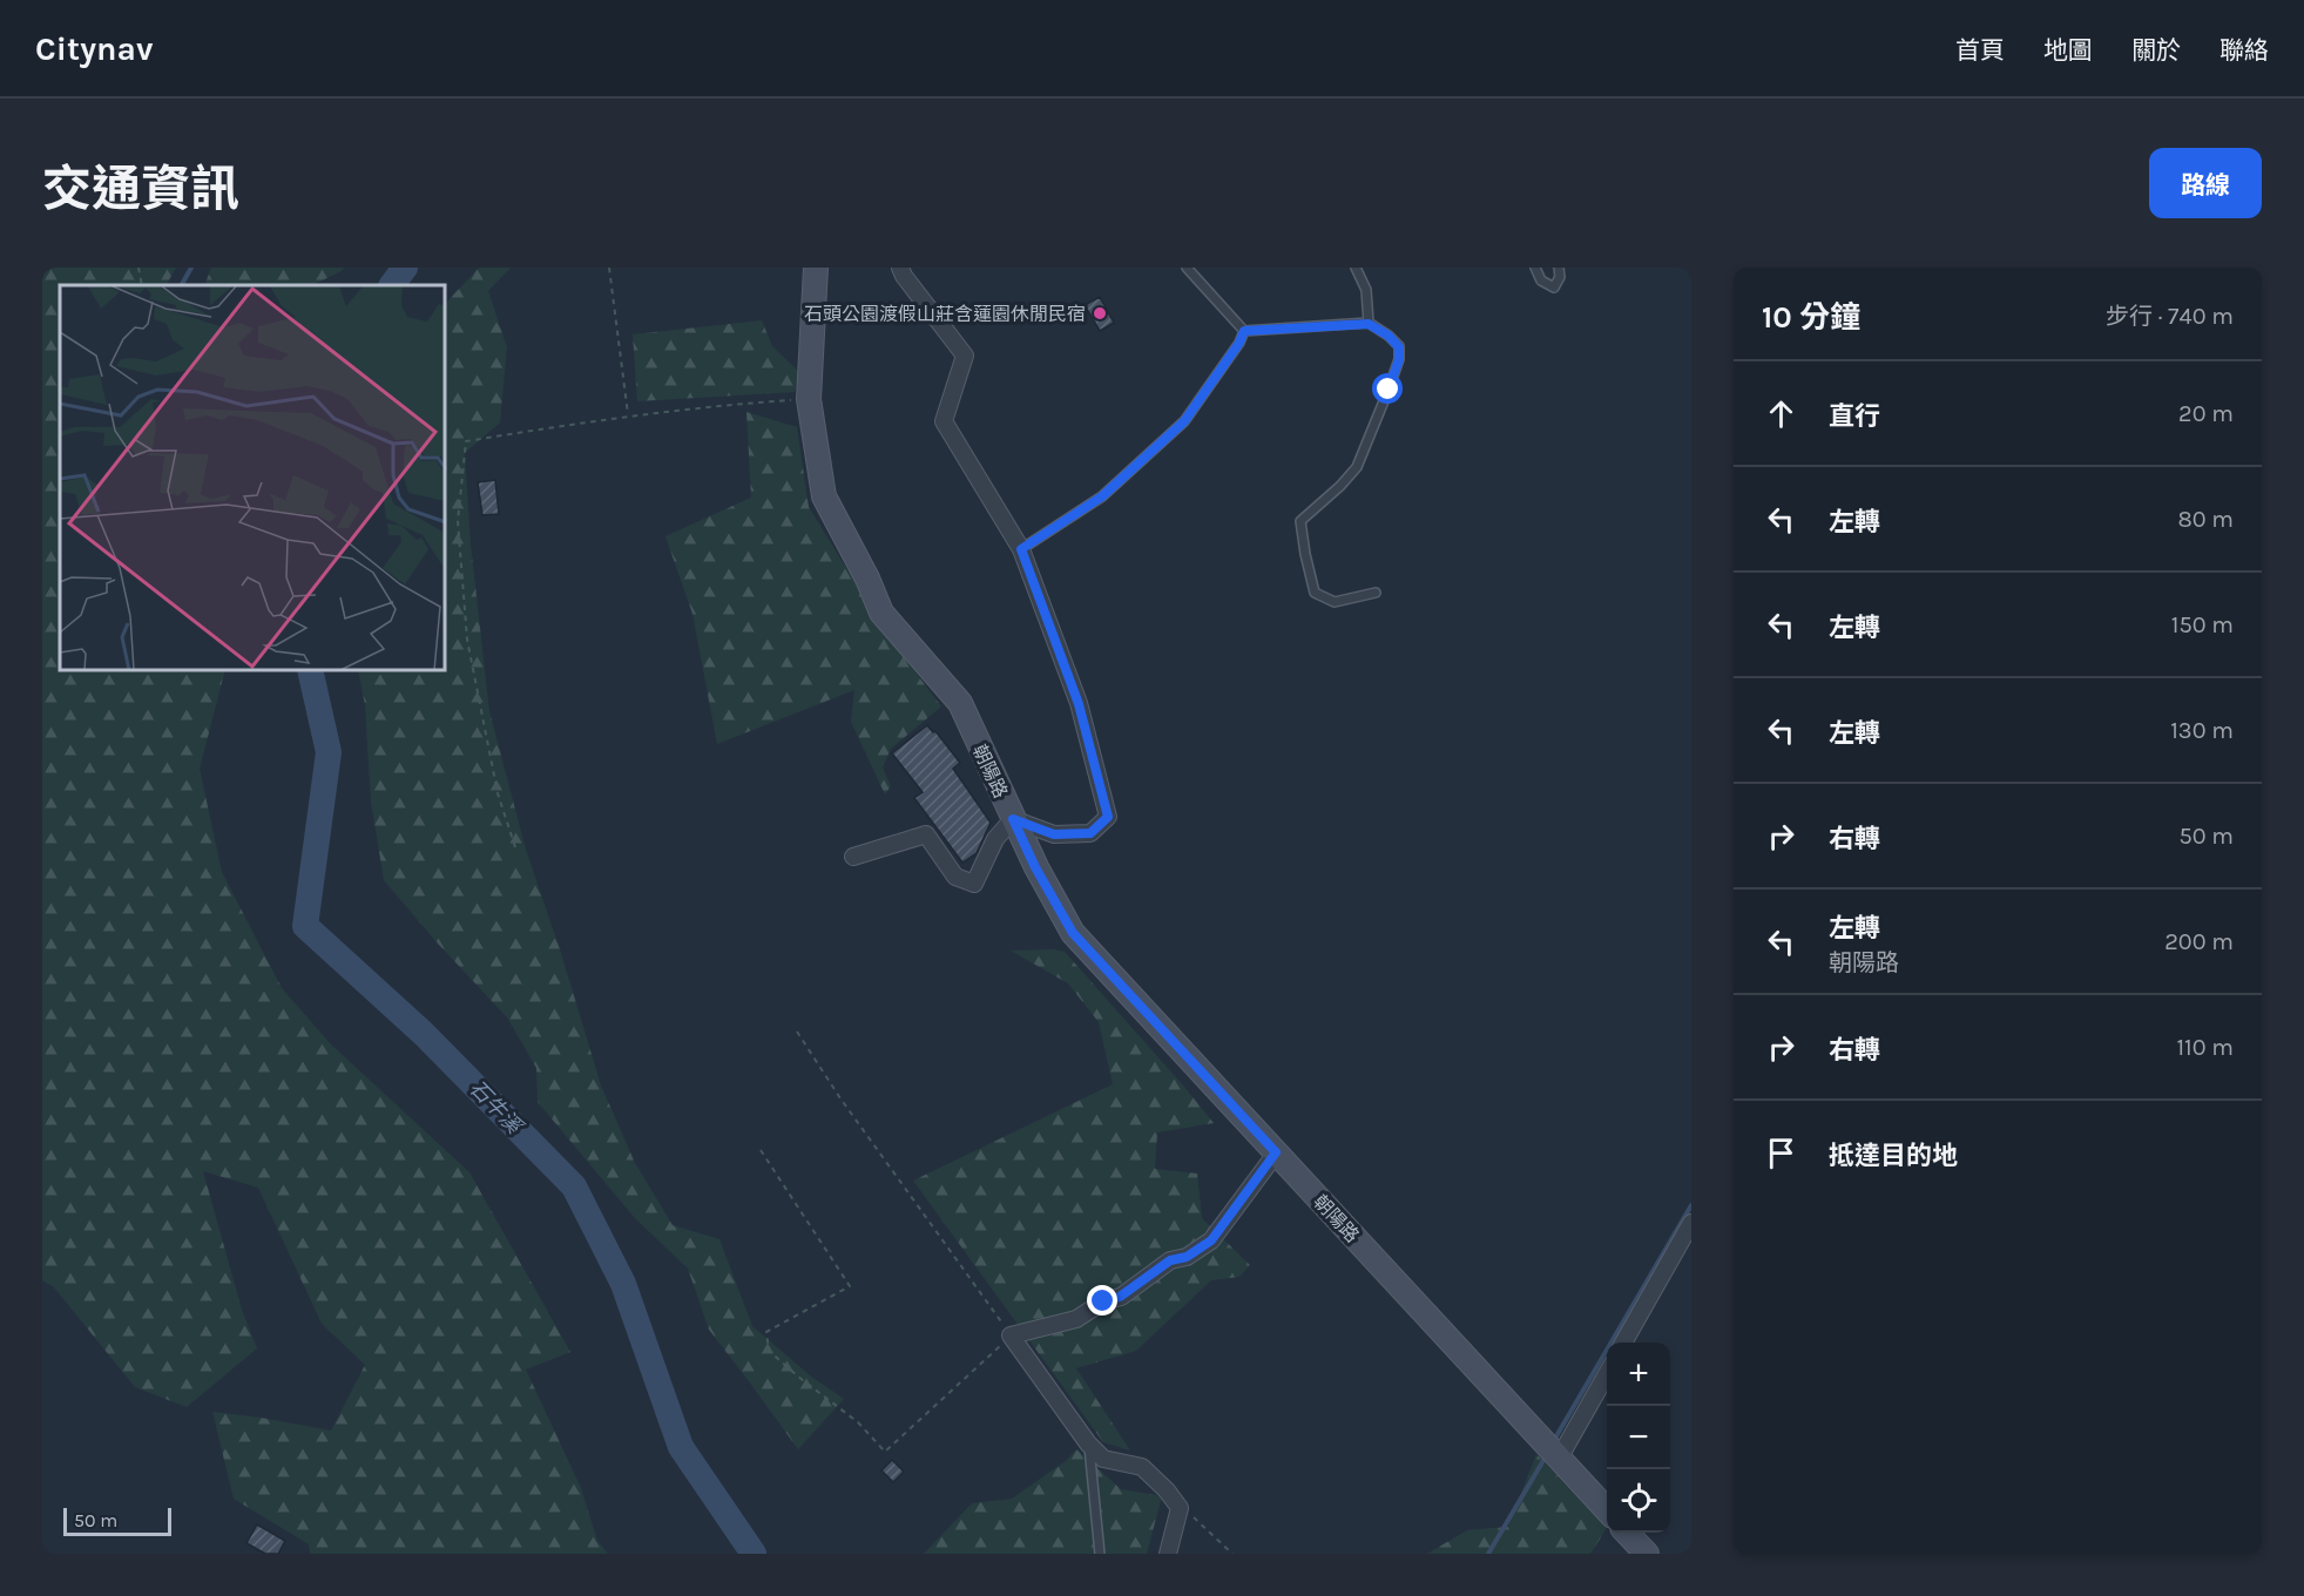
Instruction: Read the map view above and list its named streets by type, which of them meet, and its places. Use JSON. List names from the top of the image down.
{
  "streets": {
    "main road": ["朝陽路"]
  },
  "water": ["石牛溪"],
  "places": ["石頭公園渡假山莊含蓮園休閒民宿"],
  "scale_bar": "50 m",
  "page": {
    "header": "Citynav",
    "nav": [
      "首頁",
      "地圖",
      "關於",
      "聯絡"
    ],
    "title": "交通資訊",
    "buttons": "路線",
    "heading": ["10 分鐘", "步行 · 740 m"],
    "list": [
      ["直行", "20 m"],
      ["左轉", "80 m"],
      ["左轉", "150 m"],
      ["左轉", "130 m"],
      ["右轉", "50 m"],
      ["左轉", "朝陽路", "200 m"],
      ["右轉", "110 m"],
      "抵達目的地"
    ],
    "map_buttons": ["+", "−"],
    "scale": "50 m"
  }
}
